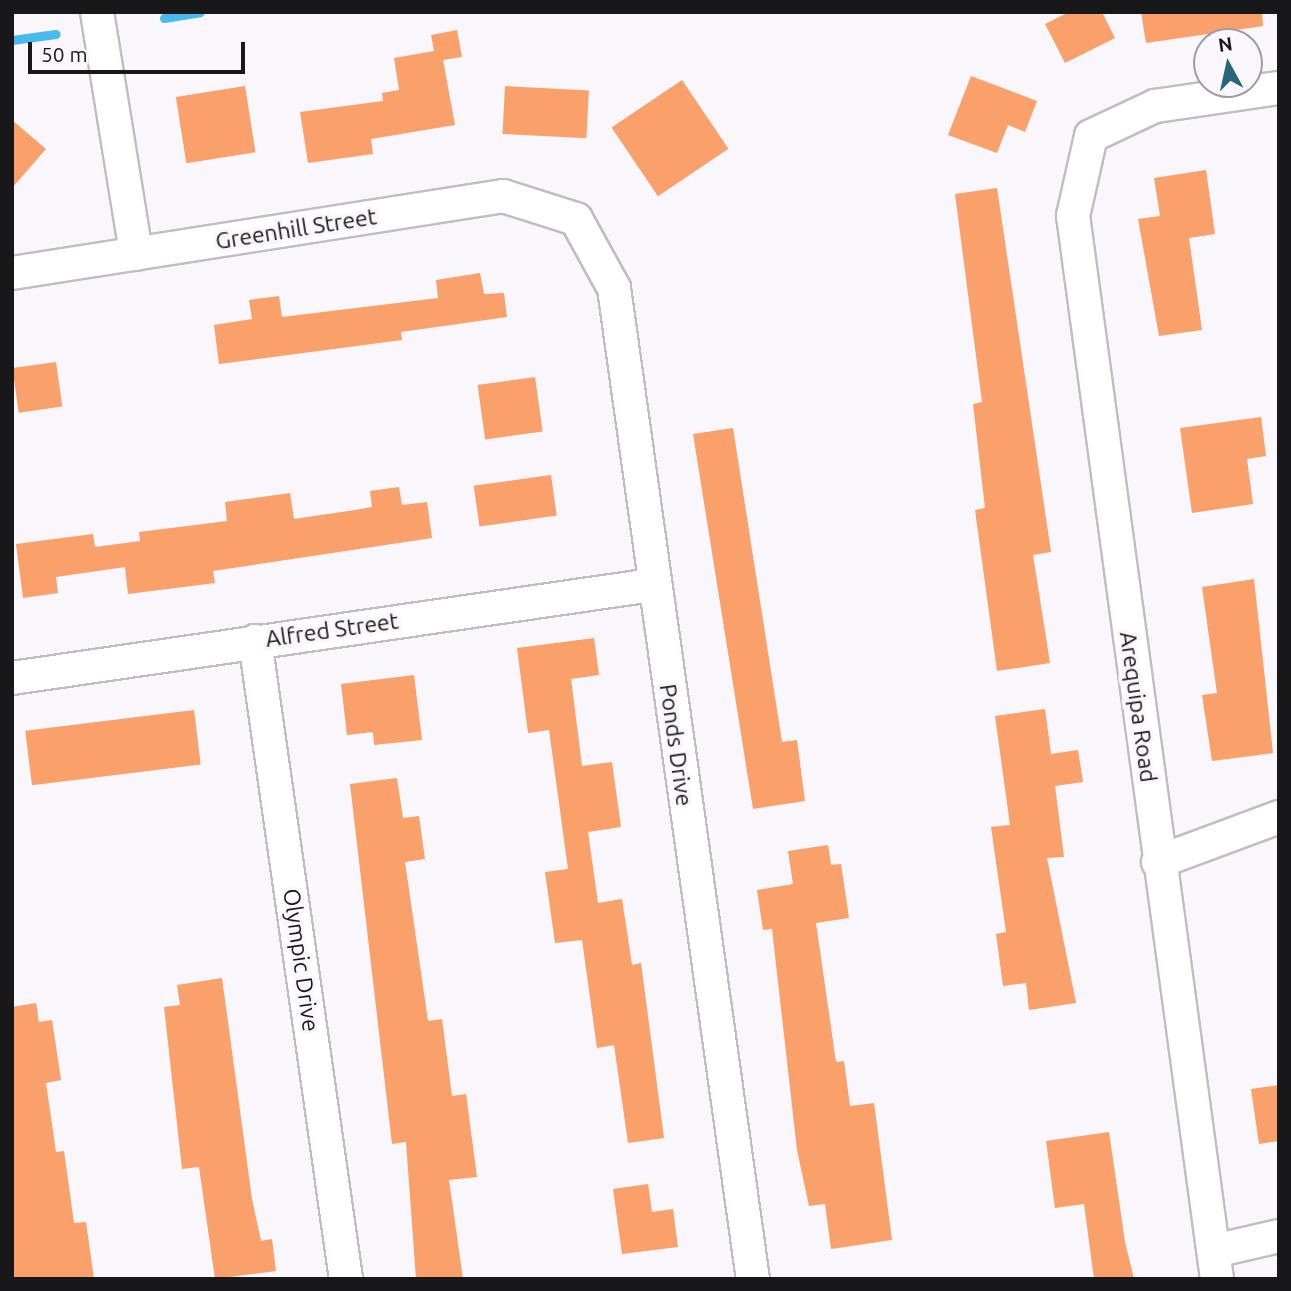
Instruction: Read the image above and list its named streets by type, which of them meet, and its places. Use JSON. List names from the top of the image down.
{
  "streets": {
    "street": [
      "Greenhill Street",
      "Alfred Street",
      "Arequipa Road",
      "Ponds Drive",
      "Olympic Drive"
    ]
  },
  "crossings": [
    ["Greenhill Street", "Ponds Drive"],
    ["Alfred Street", "Ponds Drive"],
    ["Alfred Street", "Olympic Drive"]
  ],
  "scale_bar": "50 m",
  "north": "top"
}
